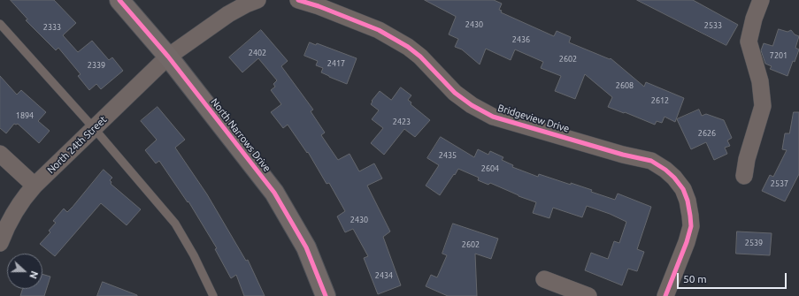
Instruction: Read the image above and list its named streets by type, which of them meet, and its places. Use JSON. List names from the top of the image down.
{
  "streets": {
    "main road": ["North Narrows Drive"],
    "street": ["Bridgeview Drive", "North 24th Street"]
  },
  "crossings": [
    ["North Narrows Drive", "North 24th Street"]
  ],
  "house_numbers": [
    "2430",
    "2533",
    "2333",
    "2436",
    "2402",
    "7201",
    "2602",
    "2417",
    "2339",
    "2608",
    "2612",
    "1894",
    "2423",
    "2626",
    "2435",
    "2604",
    "2537",
    "2430",
    "2539",
    "2602",
    "2434"
  ],
  "scale_bar": "50 m",
  "north": "right"
}
